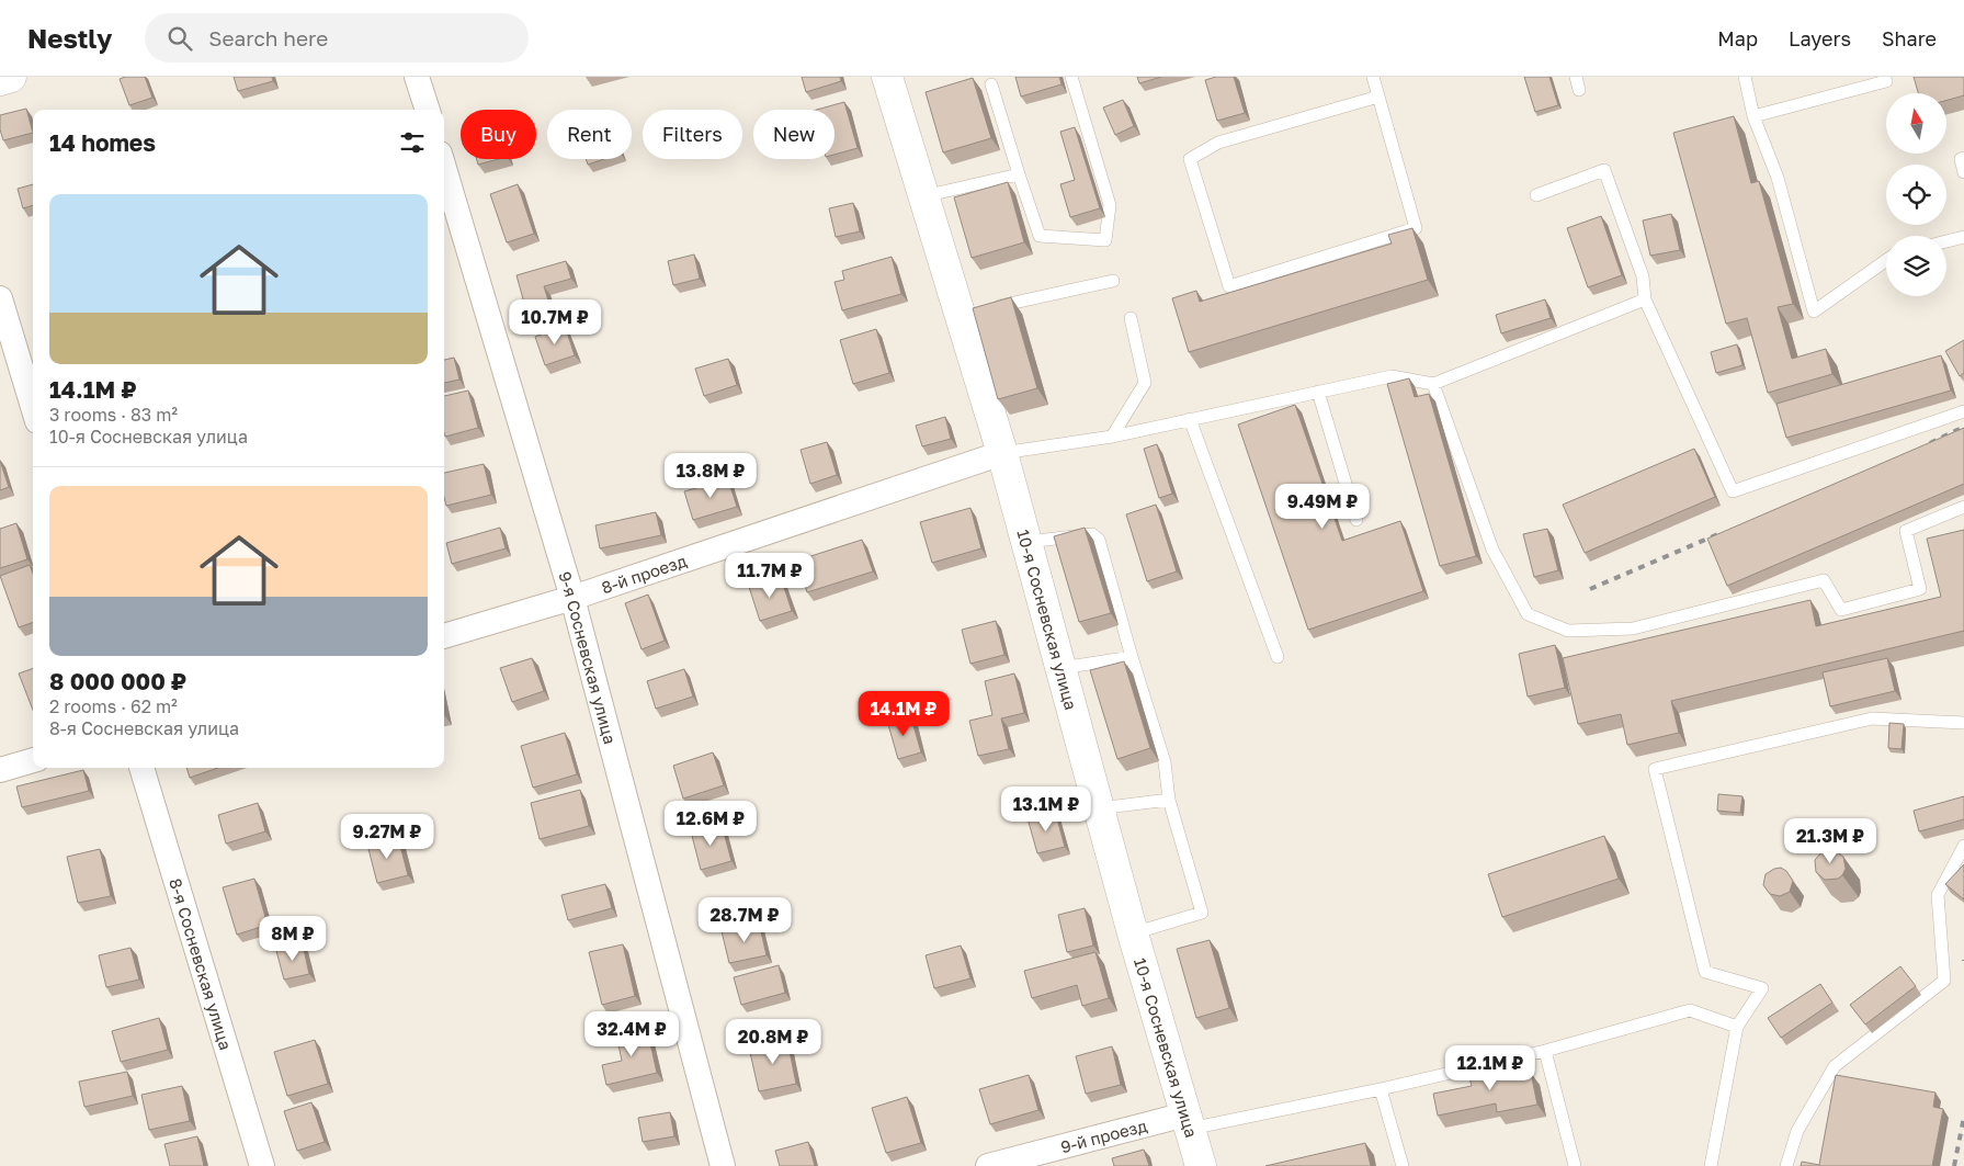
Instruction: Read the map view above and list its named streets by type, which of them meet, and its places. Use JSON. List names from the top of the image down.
{
  "streets": {
    "street": [
      "8-й проезд",
      "10-я Сосневская улица",
      "9-я Сосневская улица",
      "8-я Сосневская улица",
      "9-й проезд"
    ]
  },
  "crossings": [
    ["8-й проезд", "10-я Сосневская улица"],
    ["8-й проезд", "9-я Сосневская улица"],
    ["10-я Сосневская улица", "9-й проезд"]
  ],
  "north": "top",
  "page": {
    "header": "Nestly",
    "search": "Search here",
    "nav": ["Map", "Layers", "Share"],
    "chip": [
      "Buy",
      "Rent",
      "Filters",
      "New"
    ],
    "heading": "14 homes",
    "list": [
      {
        "name": "14.1M ₽",
        "note": "3 rooms · 83 m² · 10-я Сосневская улица"
      },
      {
        "name": "8 000 000 ₽",
        "note": "2 rooms · 62 m² · 8-я Сосневская улица"
      }
    ],
    "price": [
      "10.7M ₽",
      "13.8M ₽",
      "9.49M ₽",
      "11.7M ₽",
      "14.1M ₽",
      "13.1M ₽",
      "12.6M ₽",
      "9.27M ₽",
      "21.3M ₽",
      "28.7M ₽",
      "8M ₽",
      "32.4M ₽",
      "20.8M ₽",
      "12.1M ₽"
    ]
  }
}
